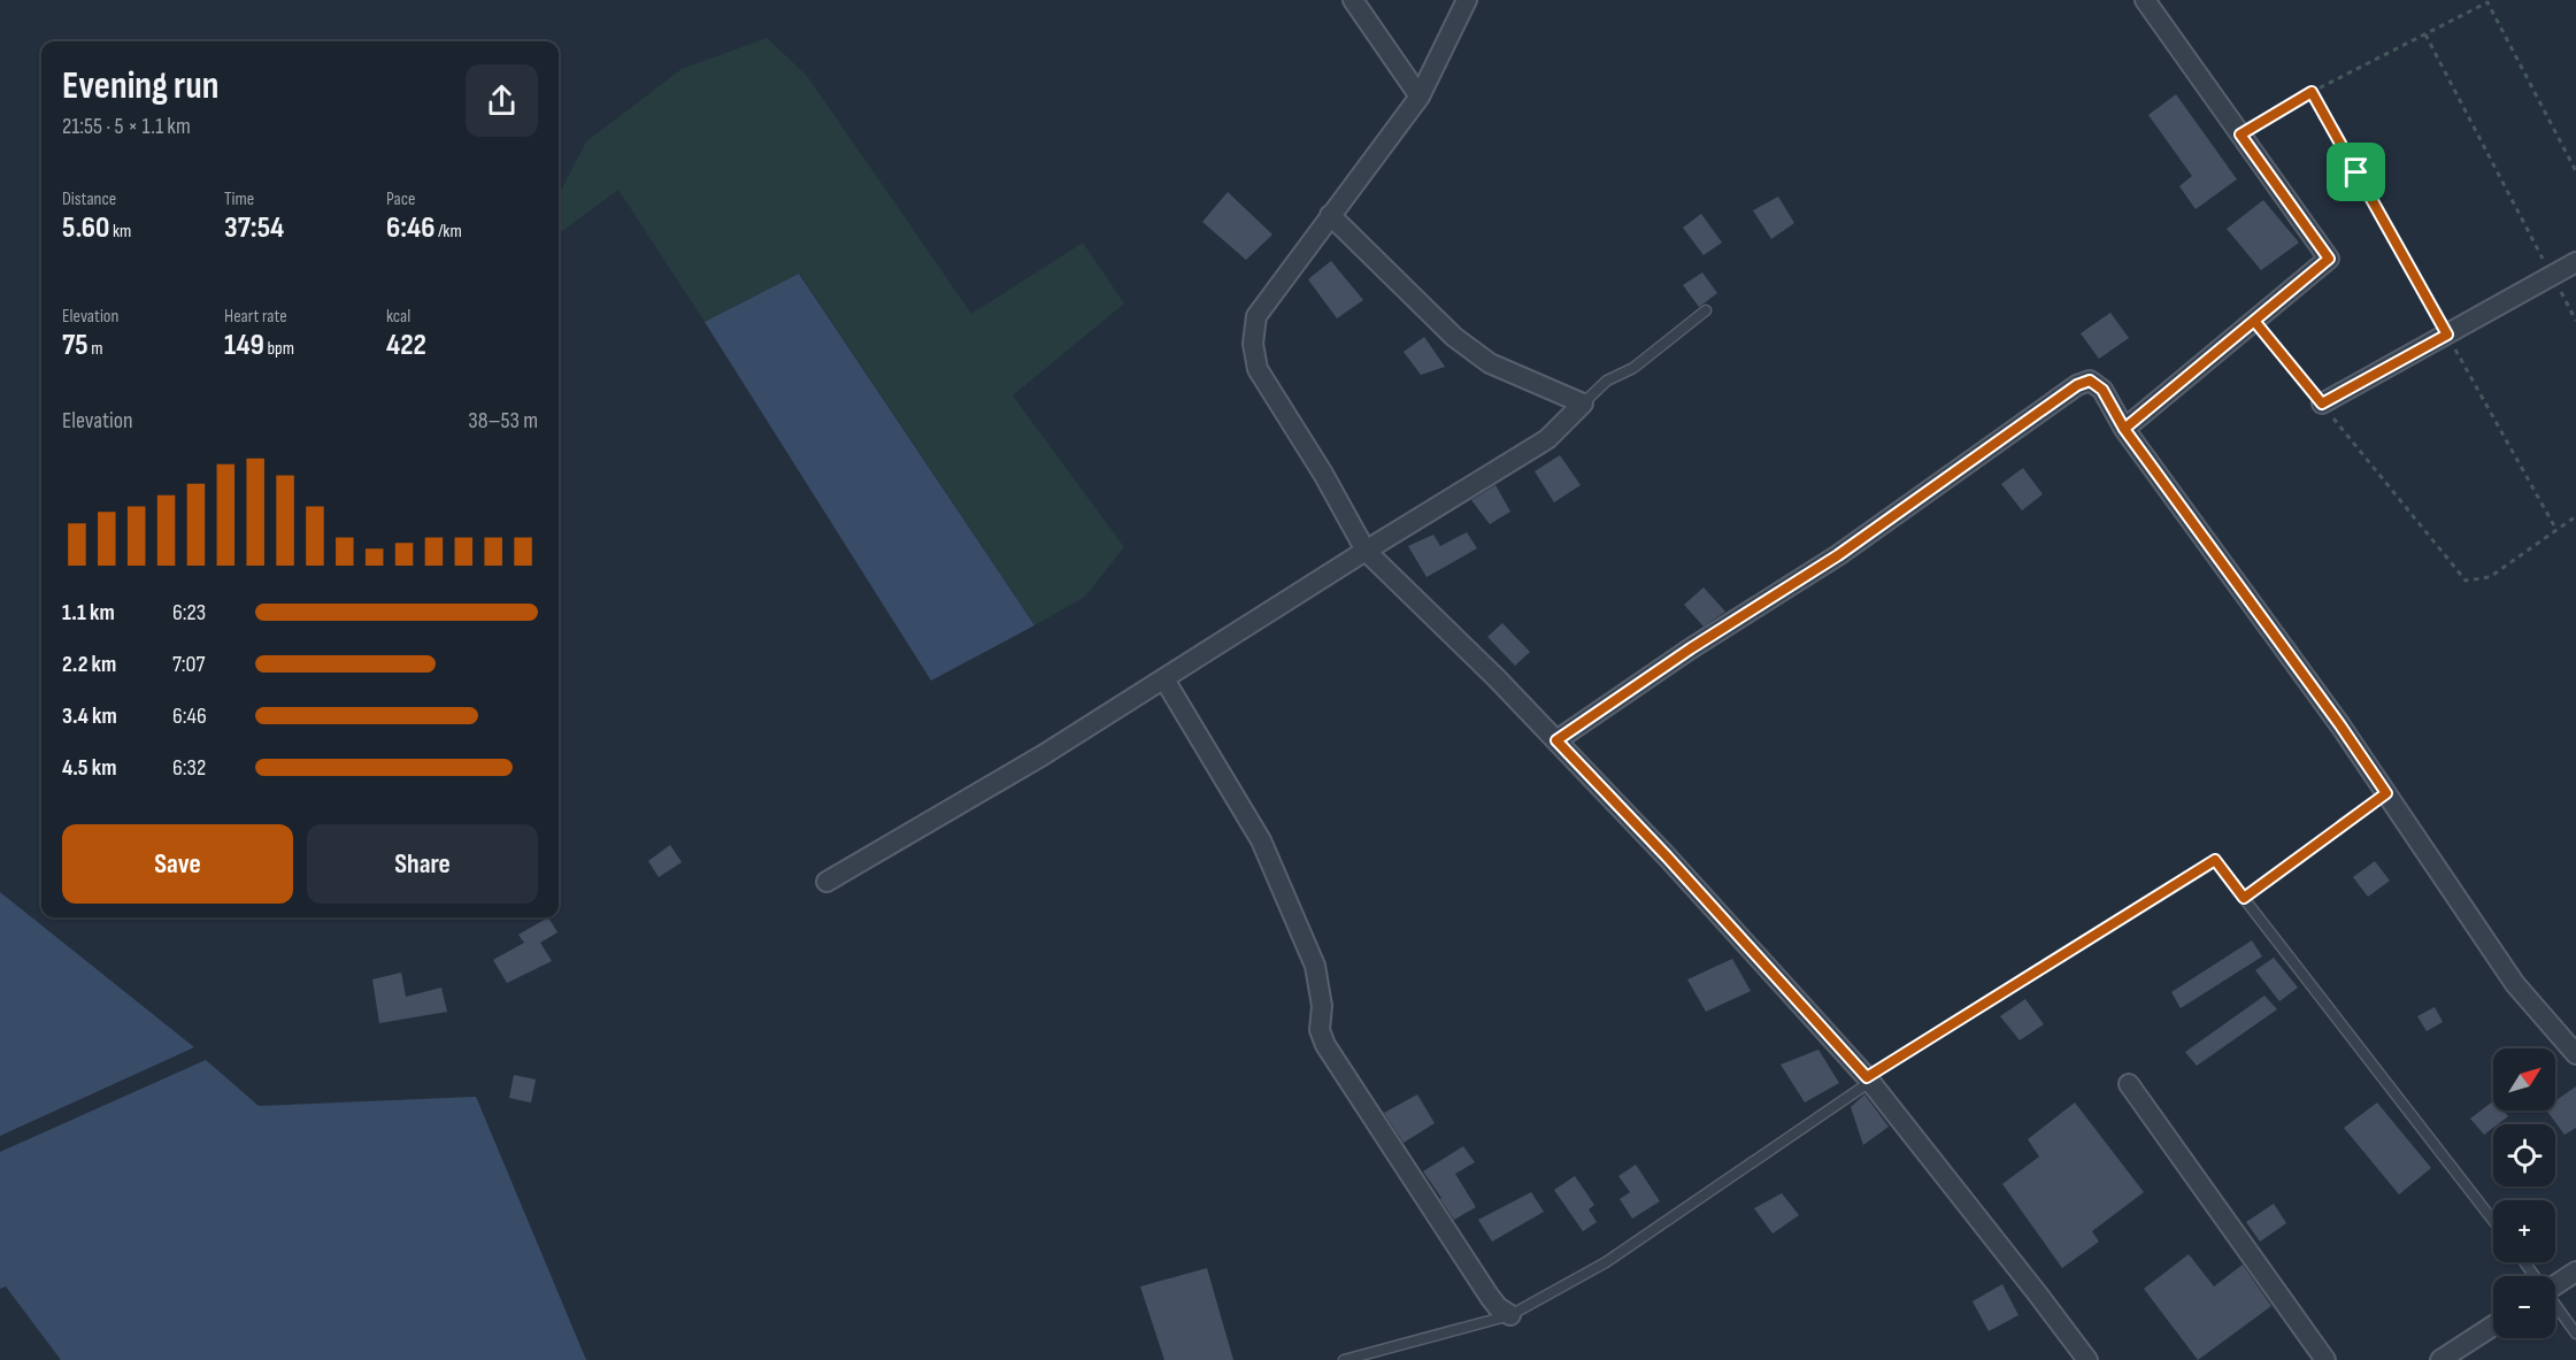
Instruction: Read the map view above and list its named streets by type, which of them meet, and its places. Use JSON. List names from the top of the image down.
{
  "north": "top right",
  "page": {
    "heading": ["Evening run", "21:55 · 5 × 1.1 km"],
    "stats": [
      ["Distance", "5.60 km"],
      ["Time", "37:54"],
      ["Pace", "6:46 /km"],
      ["Elevation", "75 m"],
      ["Heart rate", "149 bpm"],
      ["kcal", "422"]
    ],
    "chart": ["Elevation", "38–53 m"],
    "list": [
      {
        "name": "1.1 km",
        "note": "6:23"
      },
      {
        "name": "2.2 km",
        "note": "7:07"
      },
      {
        "name": "3.4 km",
        "note": "6:46"
      },
      {
        "name": "4.5 km",
        "note": "6:32"
      }
    ],
    "buttons": ["Save", "Share"],
    "map_buttons": ["+", "−"]
  }
}
